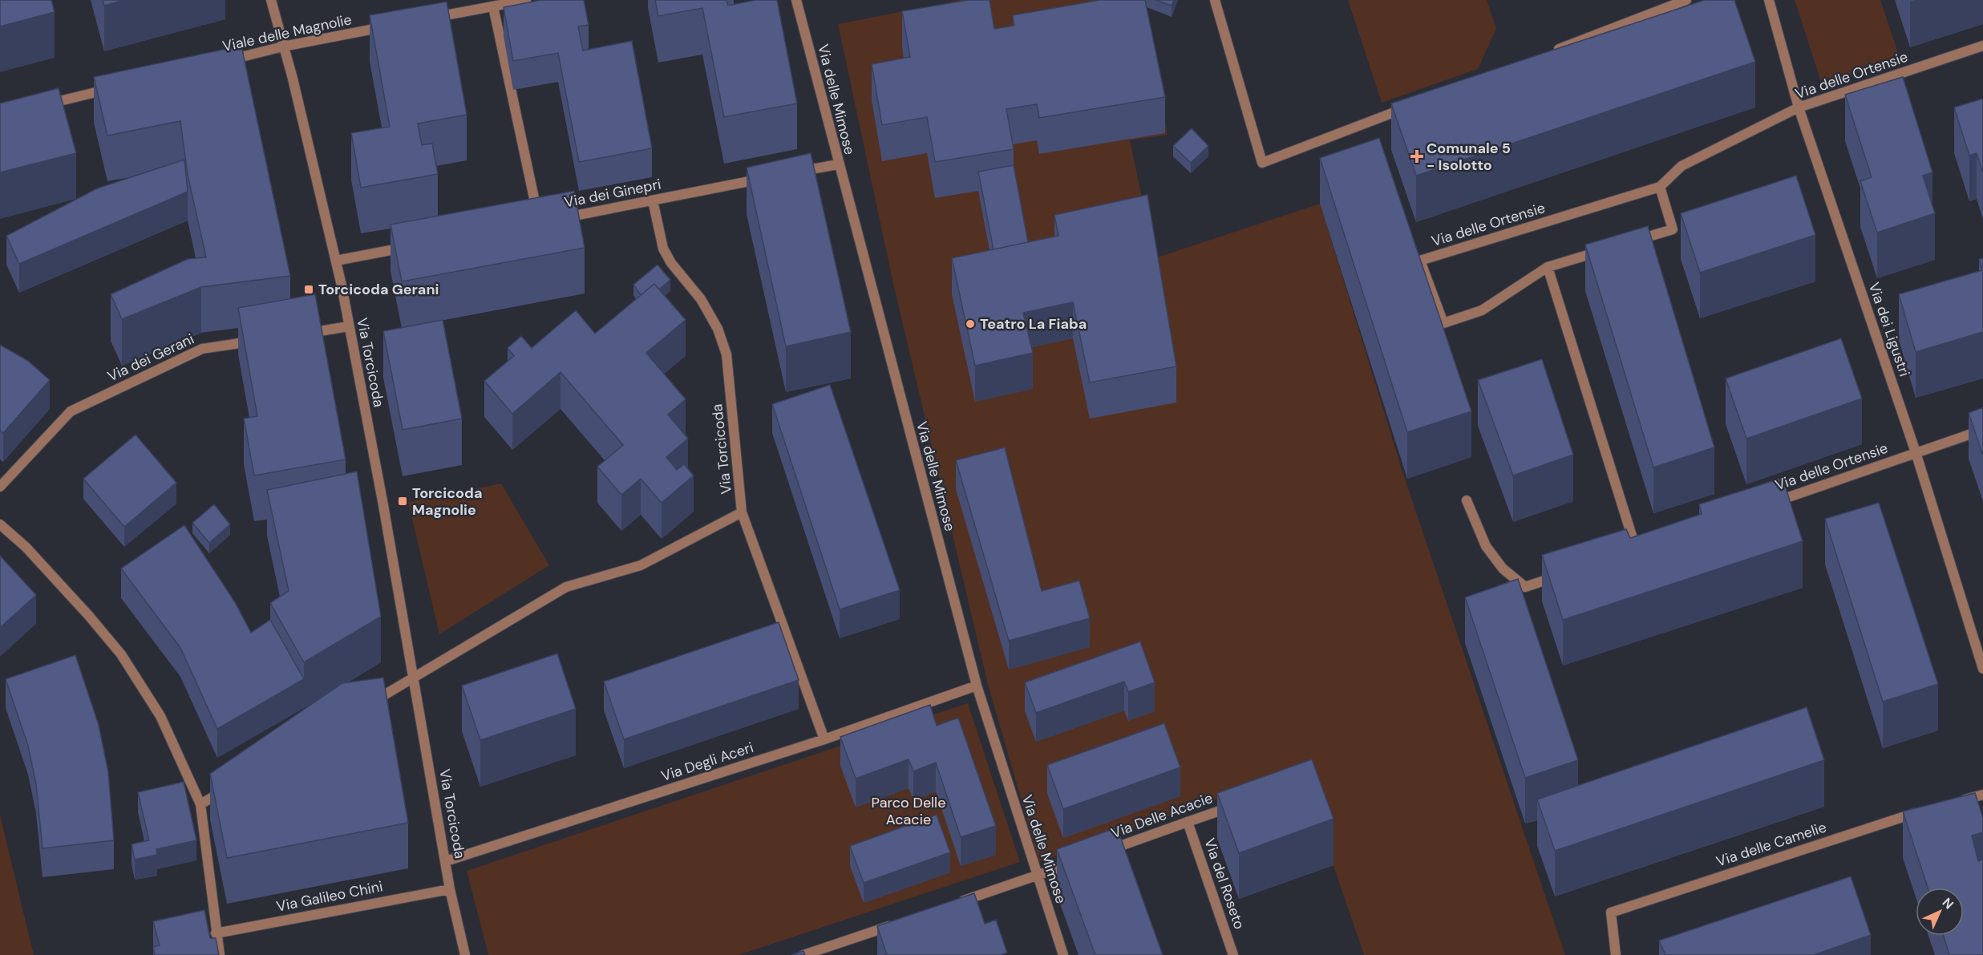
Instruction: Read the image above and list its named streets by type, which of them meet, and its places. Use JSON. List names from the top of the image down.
{
  "streets": {
    "street": [
      "Viale delle Magnolie",
      "Via delle Ortensie",
      "Via delle Mimose",
      "Via dei Ginepri",
      "Via dei Ligustri",
      "Via dei Gerani",
      "Via Torcicoda",
      "Via Degli Aceri",
      "Via Delle Acacie",
      "Via delle Camelie",
      "Via del Roseto",
      "Via Galileo Chini"
    ]
  },
  "crossings": [
    ["Viale delle Magnolie", "Via Torcicoda"],
    ["Via delle Ortensie", "Via dei Ligustri"],
    ["Via delle Mimose", "Via Degli Aceri"],
    ["Via dei Ginepri", "Via Torcicoda"],
    ["Via Torcicoda", "Via Degli Aceri"],
    ["Via Torcicoda", "Via Galileo Chini"],
    ["Via Delle Acacie", "Via del Roseto"]
  ],
  "parks": ["Parco Delle Acacie"],
  "places": {
    "health": ["Comunale 5 - Isolotto"],
    "transit": ["Torcicoda Gerani", "Torcicoda Magnolie"],
    "other": ["Teatro La Fiaba"]
  },
  "north": "top right"
}
